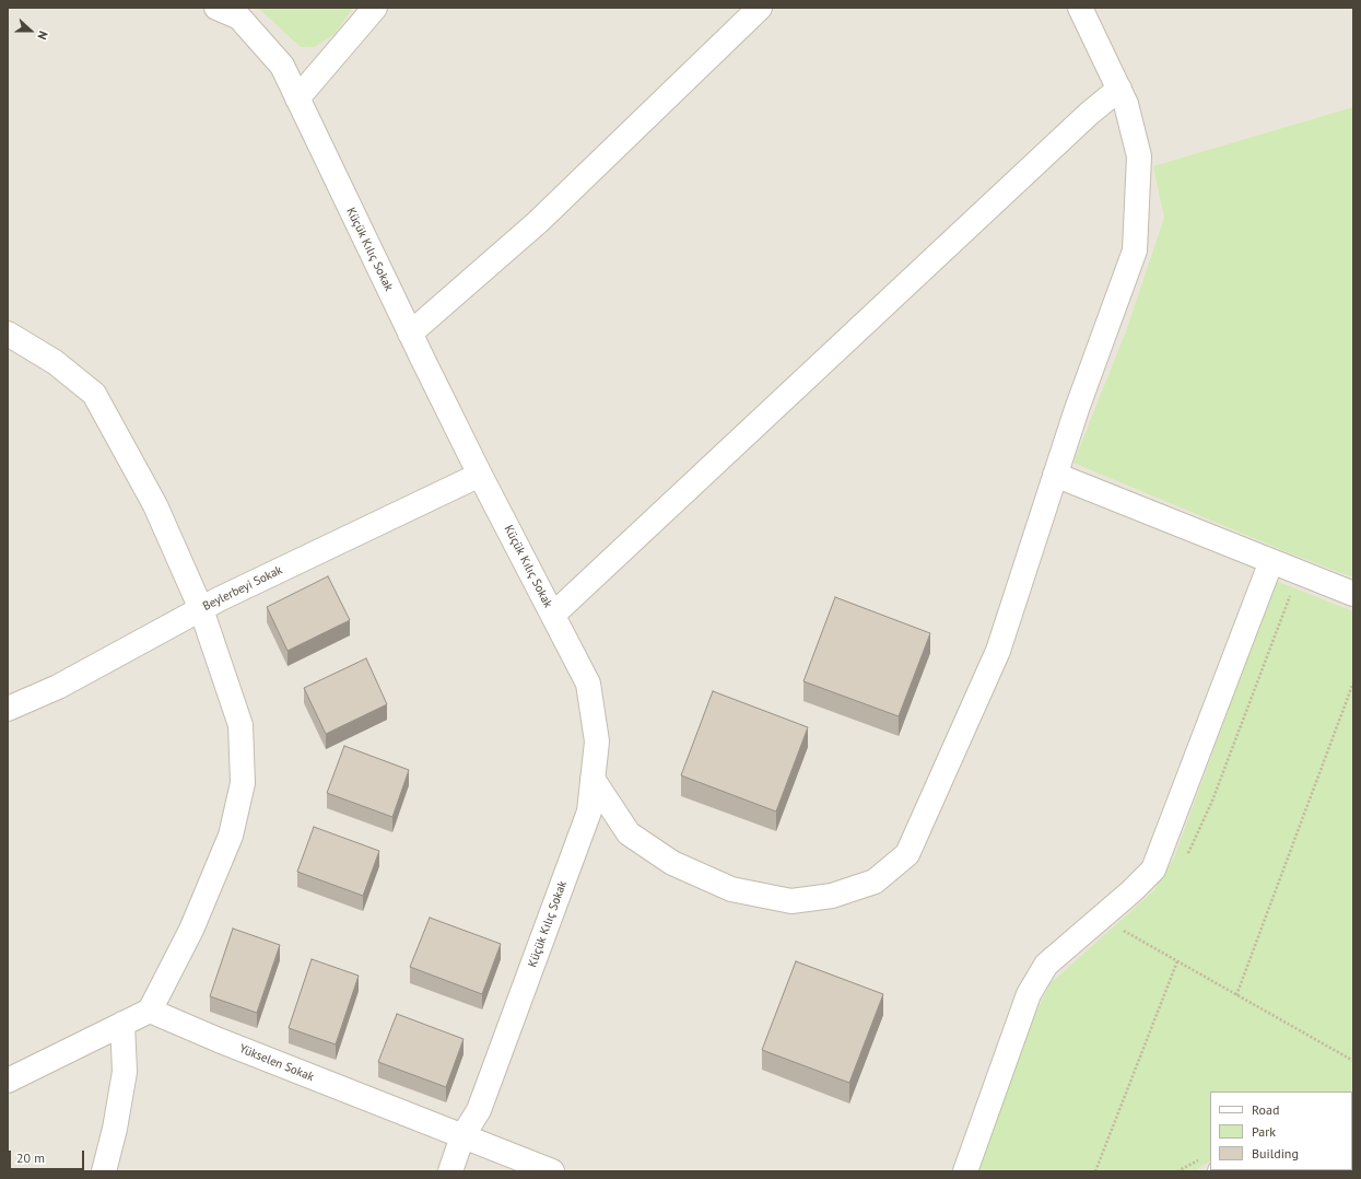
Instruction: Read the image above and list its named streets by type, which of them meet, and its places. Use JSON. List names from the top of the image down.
{
  "streets": {
    "street": ["Küçük Kılıç Sokak", "Beylerbeyi Sokak", "Yükselen Sokak"]
  },
  "crossings": [
    ["Küçük Kılıç Sokak", "Beylerbeyi Sokak"],
    ["Küçük Kılıç Sokak", "Yükselen Sokak"]
  ],
  "legend": ["Road", "Park", "Building"],
  "scale_bar": "20 m",
  "north": "right"
}
